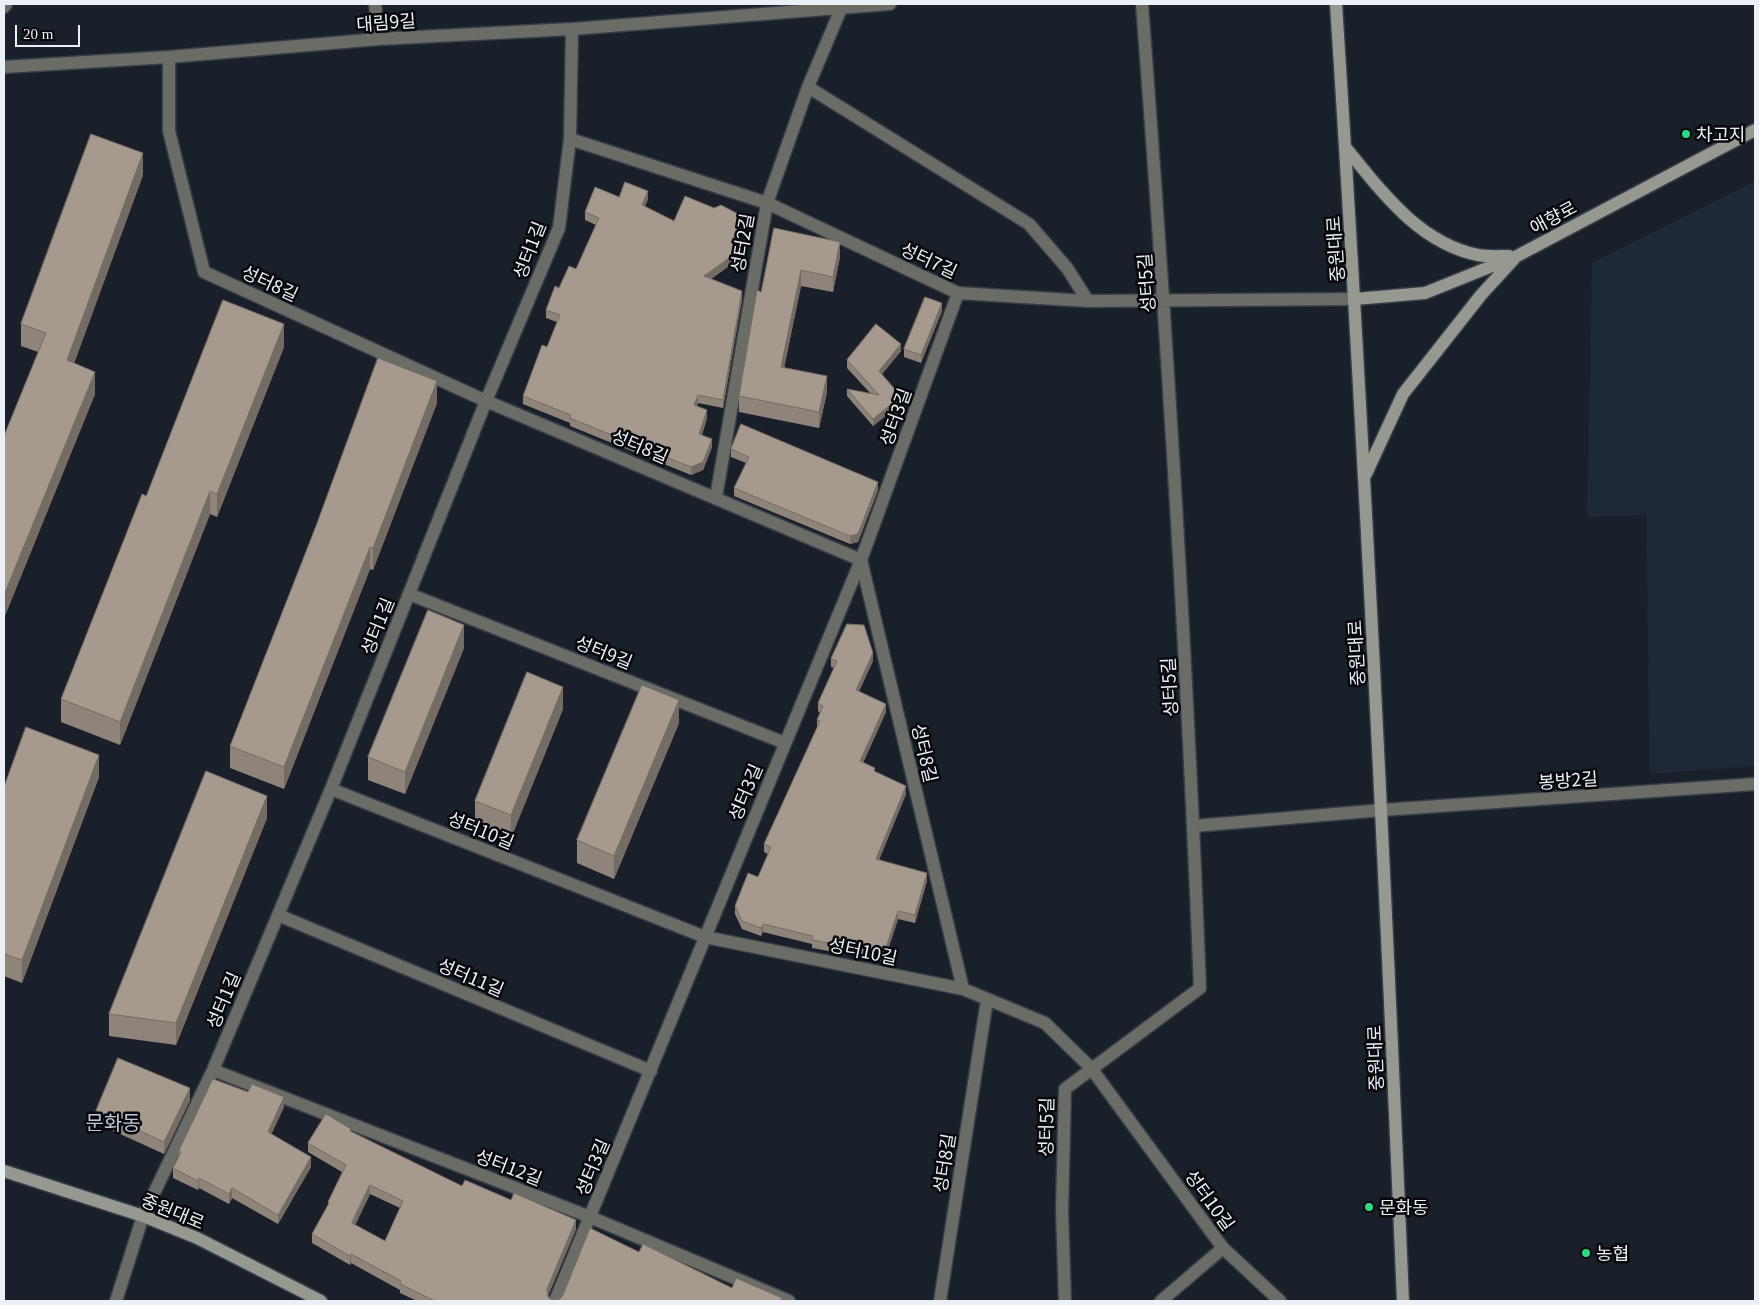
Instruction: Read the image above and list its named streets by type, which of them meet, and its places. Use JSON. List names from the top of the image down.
{
  "streets": {
    "street": [
      "대림9길",
      "애향로",
      "성터2길",
      "중원대로",
      "성터1길",
      "성터7길",
      "성터8길",
      "성터5길",
      "성터3길",
      "성터9길",
      "봉방2길",
      "성터10길",
      "성터11길",
      "성터12길"
    ]
  },
  "crossings": [
    ["대림9길", "성터2길"],
    ["대림9길", "성터1길"],
    ["대림9길", "성터8길"],
    ["애향로", "중원대로"],
    ["애향로", "성터7길"],
    ["성터2길", "성터7길"],
    ["성터2길", "성터8길"],
    ["중원대로", "성터1길"],
    ["중원대로", "성터7길"],
    ["중원대로", "봉방2길"],
    ["성터1길", "성터7길"],
    ["성터1길", "성터8길"],
    ["성터1길", "성터9길"],
    ["성터1길", "성터10길"],
    ["성터1길", "성터11길"],
    ["성터1길", "성터12길"],
    ["성터7길", "성터5길"],
    ["성터7길", "성터3길"],
    ["성터8길", "성터3길"],
    ["성터8길", "성터10길"],
    ["성터5길", "봉방2길"],
    ["성터5길", "성터10길"],
    ["성터3길", "성터9길"],
    ["성터3길", "성터10길"],
    ["성터3길", "성터11길"],
    ["성터3길", "성터12길"]
  ],
  "districts": ["문화동"],
  "places": ["차고지", "문화동", "농협"],
  "scale_bar": "20 m"
}
